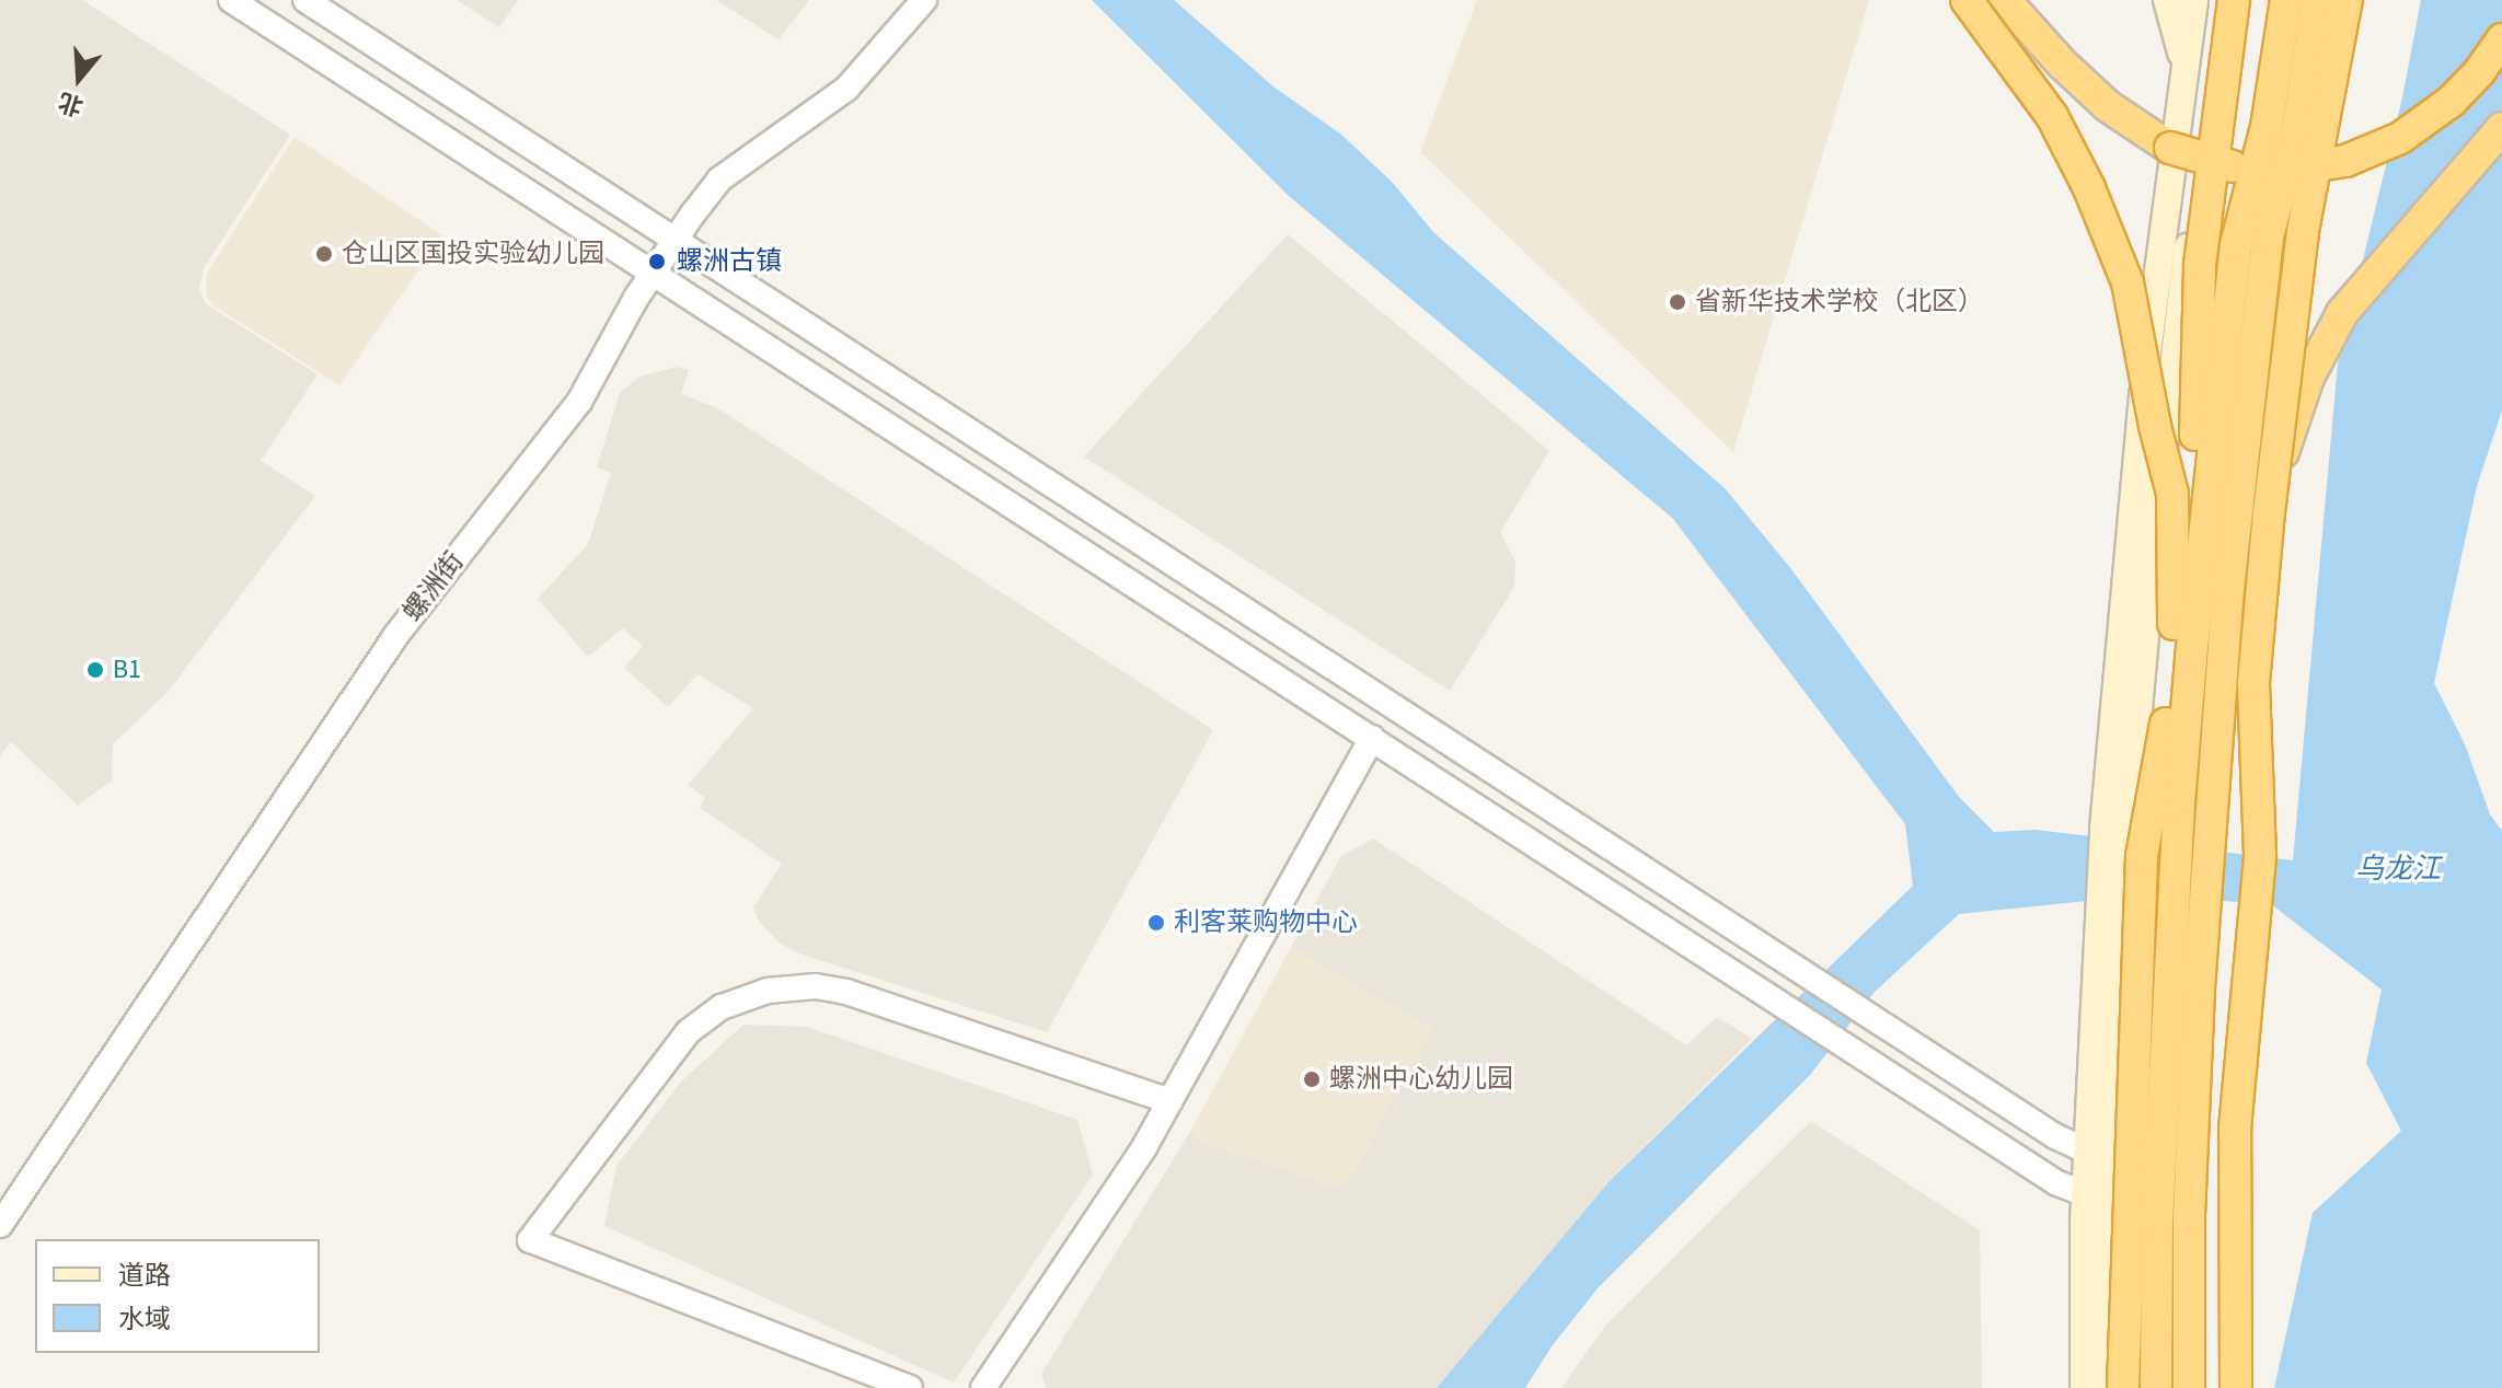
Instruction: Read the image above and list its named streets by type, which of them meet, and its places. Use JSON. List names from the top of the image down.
{
  "streets": {
    "street": ["螺洲街"]
  },
  "water": ["乌龙江"],
  "places": [
    "仓山区国投实验幼儿园",
    "螺洲古镇",
    "省新华技术学校（北区）",
    "B1",
    "利客莱购物中心",
    "螺洲中心幼儿园"
  ],
  "legend": ["道路", "水域"],
  "north": "bottom"
}
